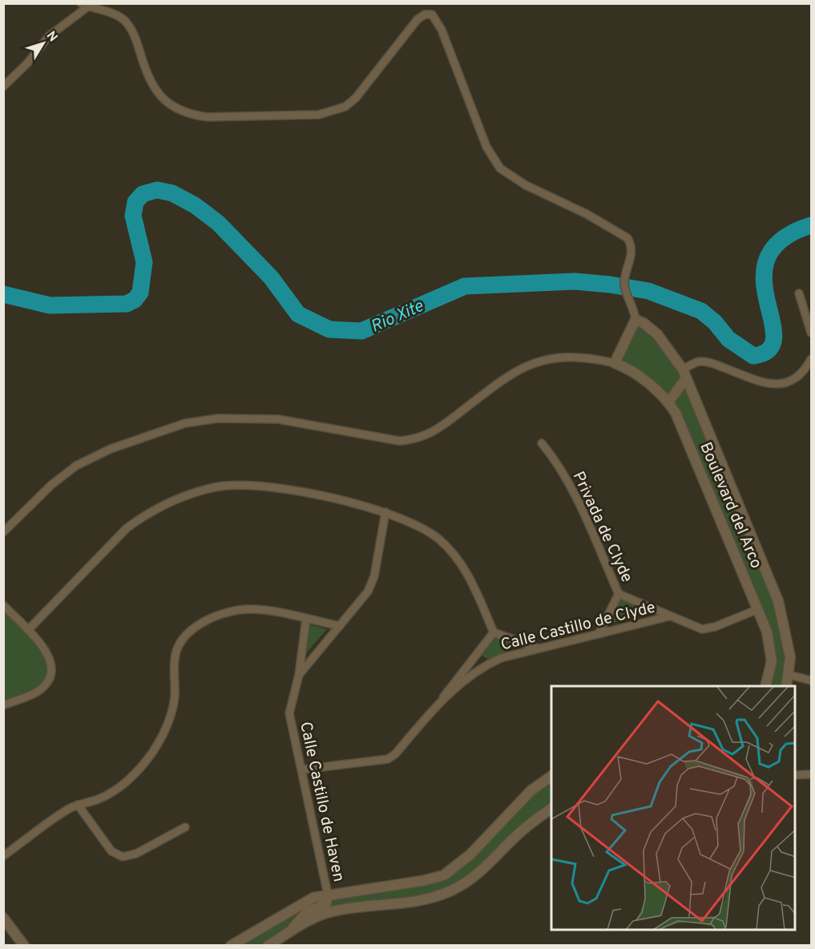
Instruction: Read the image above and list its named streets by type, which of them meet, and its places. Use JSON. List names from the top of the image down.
{
  "streets": {
    "street": [
      "Boulevard del Arco",
      "Privada de Clyde",
      "Calle Castillo de Clyde",
      "Calle Castillo de Haven"
    ]
  },
  "crossings": [
    ["Boulevard del Arco", "Privada de Clyde"],
    ["Privada de Clyde", "Calle Castillo de Clyde"],
    ["Calle Castillo de Clyde", "Calle Castillo de Haven"]
  ],
  "water": ["Rio Xite"],
  "north": "top right"
}
